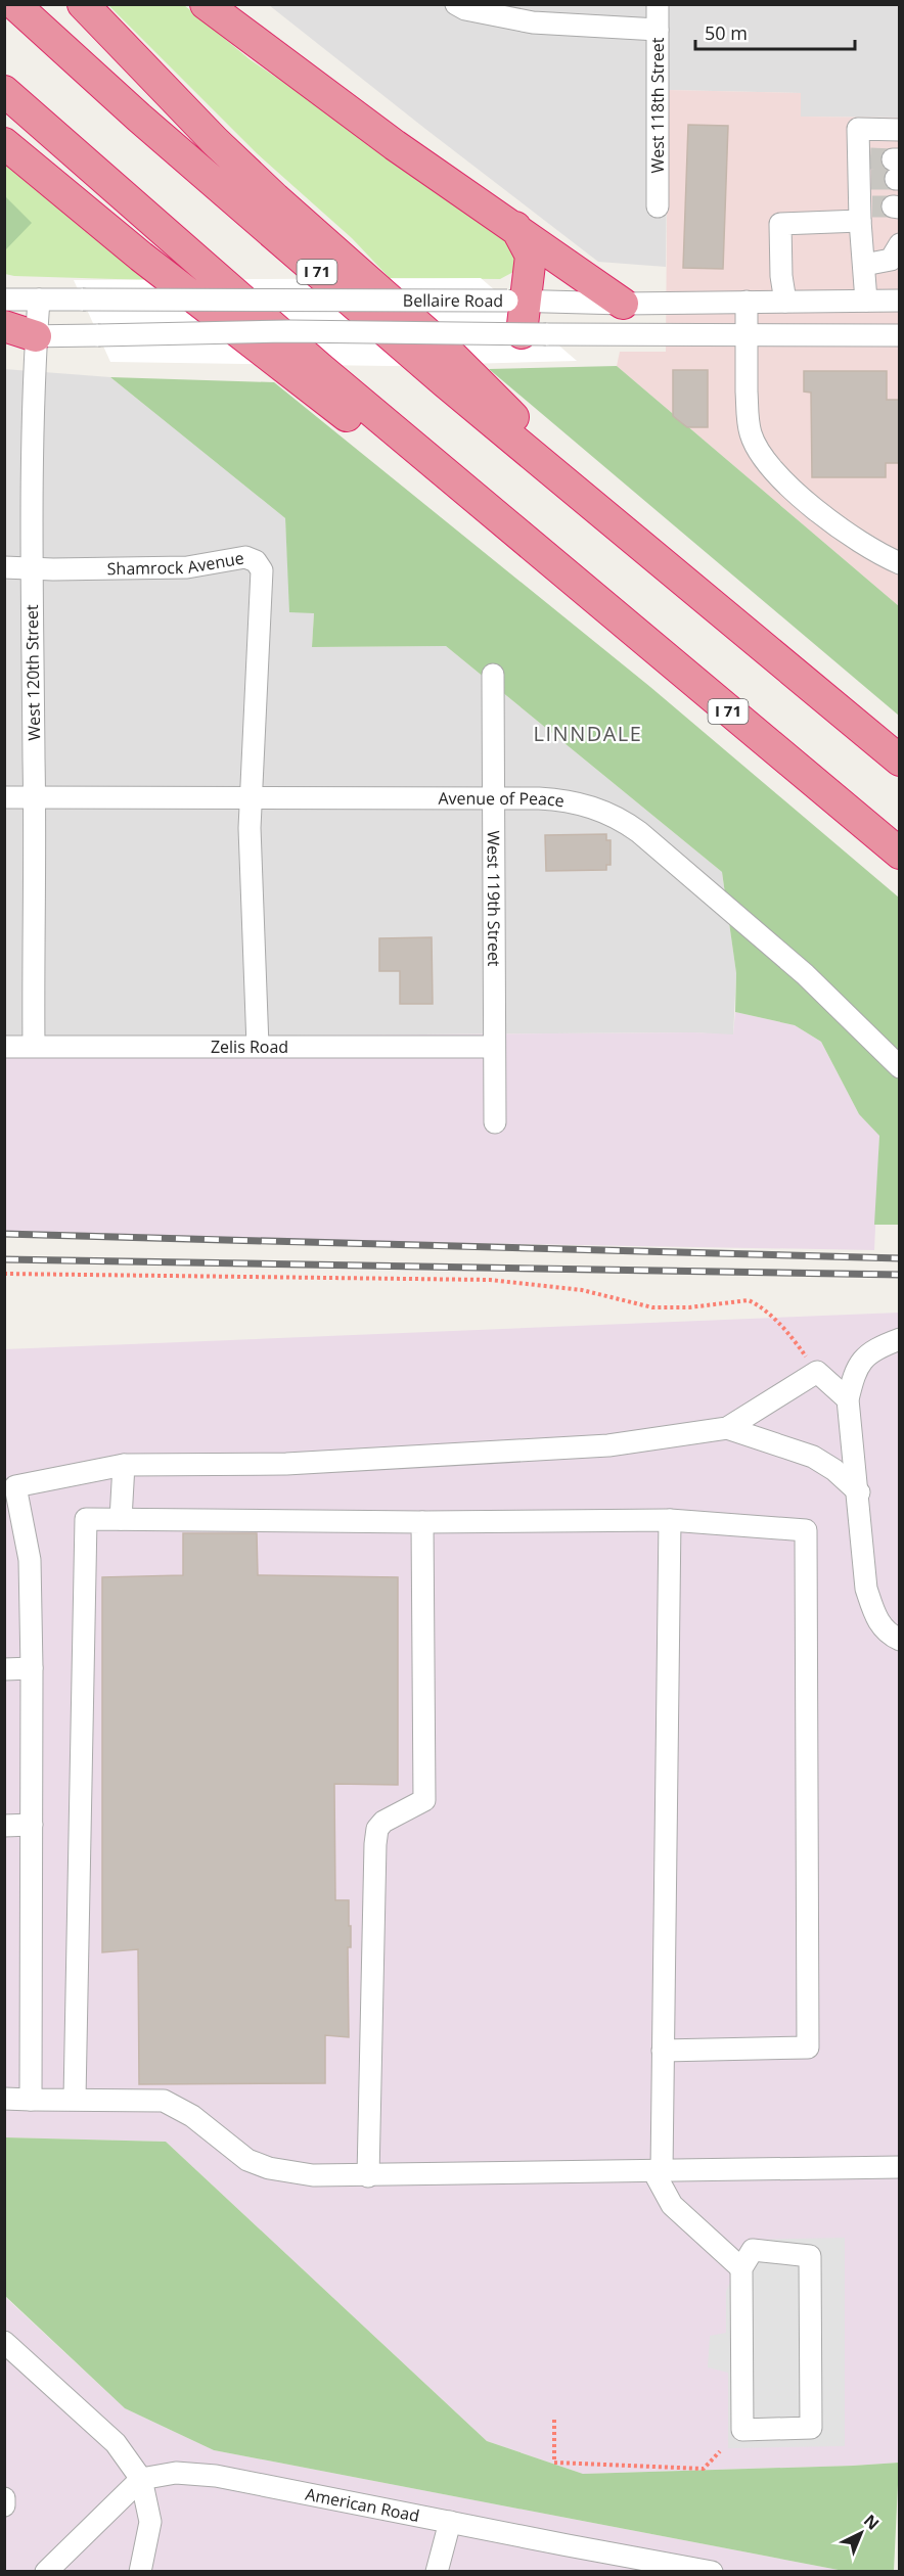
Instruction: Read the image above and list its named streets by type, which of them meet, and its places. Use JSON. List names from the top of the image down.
{
  "streets": {
    "highway": ["I 71"],
    "street": [
      "West 118th Street",
      "Bellaire Road",
      "Shamrock Avenue",
      "West 120th Street",
      "Avenue of Peace",
      "West 119th Street",
      "Zelis Road",
      "American Road"
    ]
  },
  "crossings": [
    ["Bellaire Road", "West 120th Street"],
    ["Shamrock Avenue", "West 120th Street"],
    ["Shamrock Avenue", "Avenue of Peace"],
    ["West 120th Street", "Avenue of Peace"],
    ["West 120th Street", "Zelis Road"],
    ["Avenue of Peace", "West 119th Street"],
    ["West 119th Street", "Zelis Road"]
  ],
  "districts": ["LINNDALE"],
  "scale_bar": "50 m",
  "north": "top right"
}
